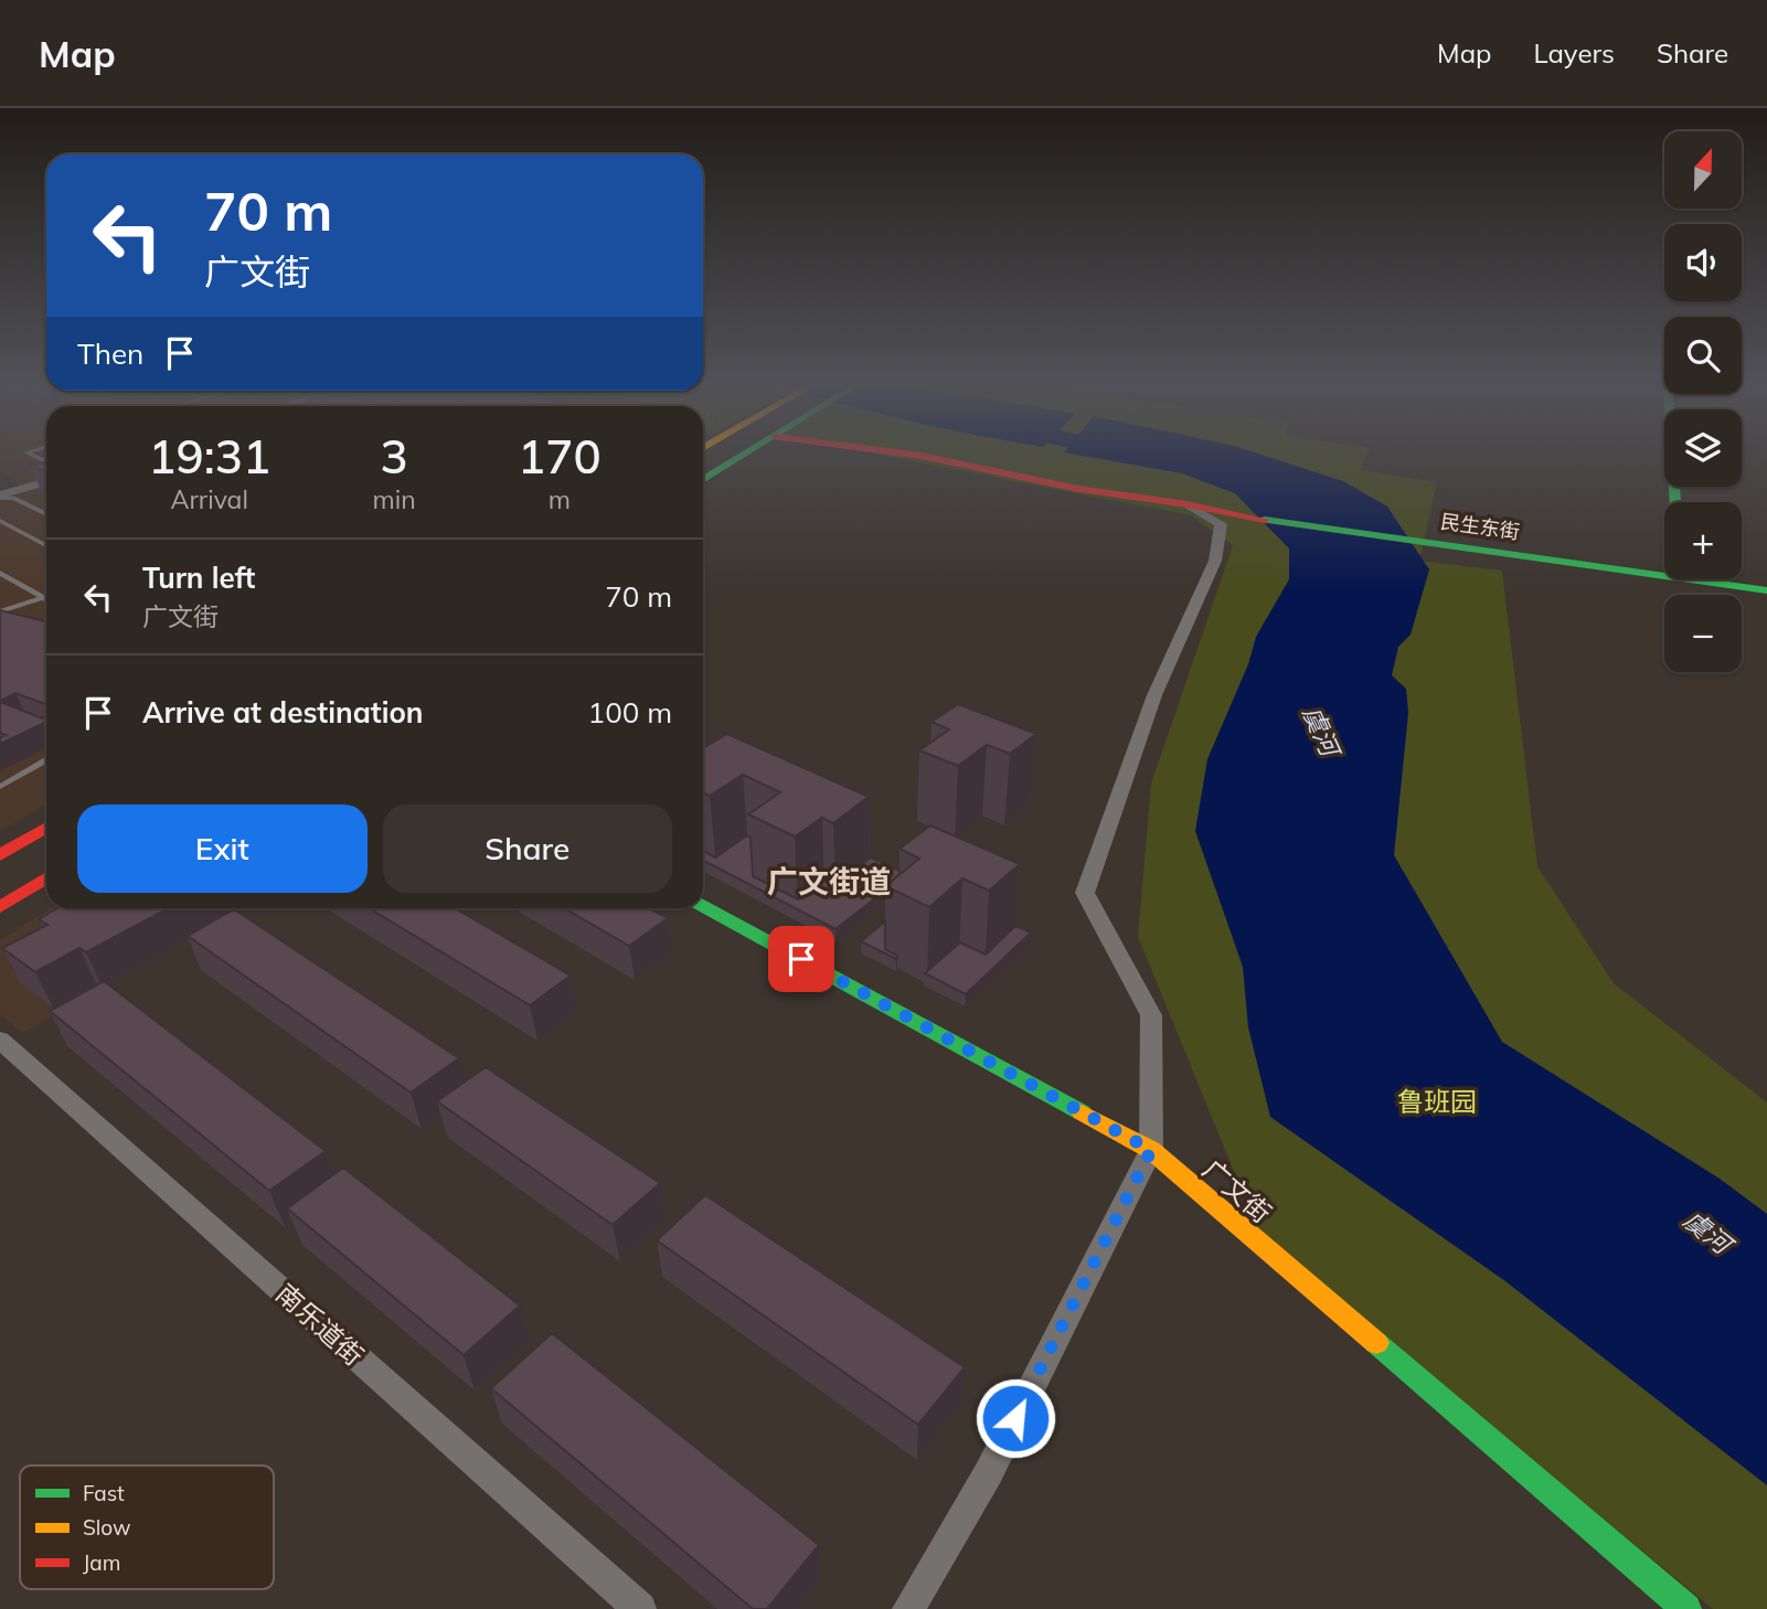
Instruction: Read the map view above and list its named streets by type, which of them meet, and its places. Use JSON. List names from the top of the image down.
{
  "streets": {
    "street": ["民生东街", "广文街", "南乐道街"]
  },
  "districts": ["广文街道"],
  "water": ["虞河"],
  "parks": ["鲁班园"],
  "legend": ["Fast", "Slow", "Jam"],
  "north": "top",
  "page": {
    "header": "Map",
    "nav": ["Map", "Layers", "Share"],
    "map_buttons": ["+", "−"],
    "turn": ["70 m", "广文街"],
    "then": "Then",
    "eta": [
      "19:31",
      "Arrival",
      "3",
      "min",
      "170",
      "m"
    ],
    "list": [
      {
        "name": "Turn left",
        "note": "广文街",
        "value": "70 m"
      },
      {
        "name": "Arrive at destination",
        "value": "100 m"
      }
    ],
    "buttons": ["Exit", "Share"]
  }
}
